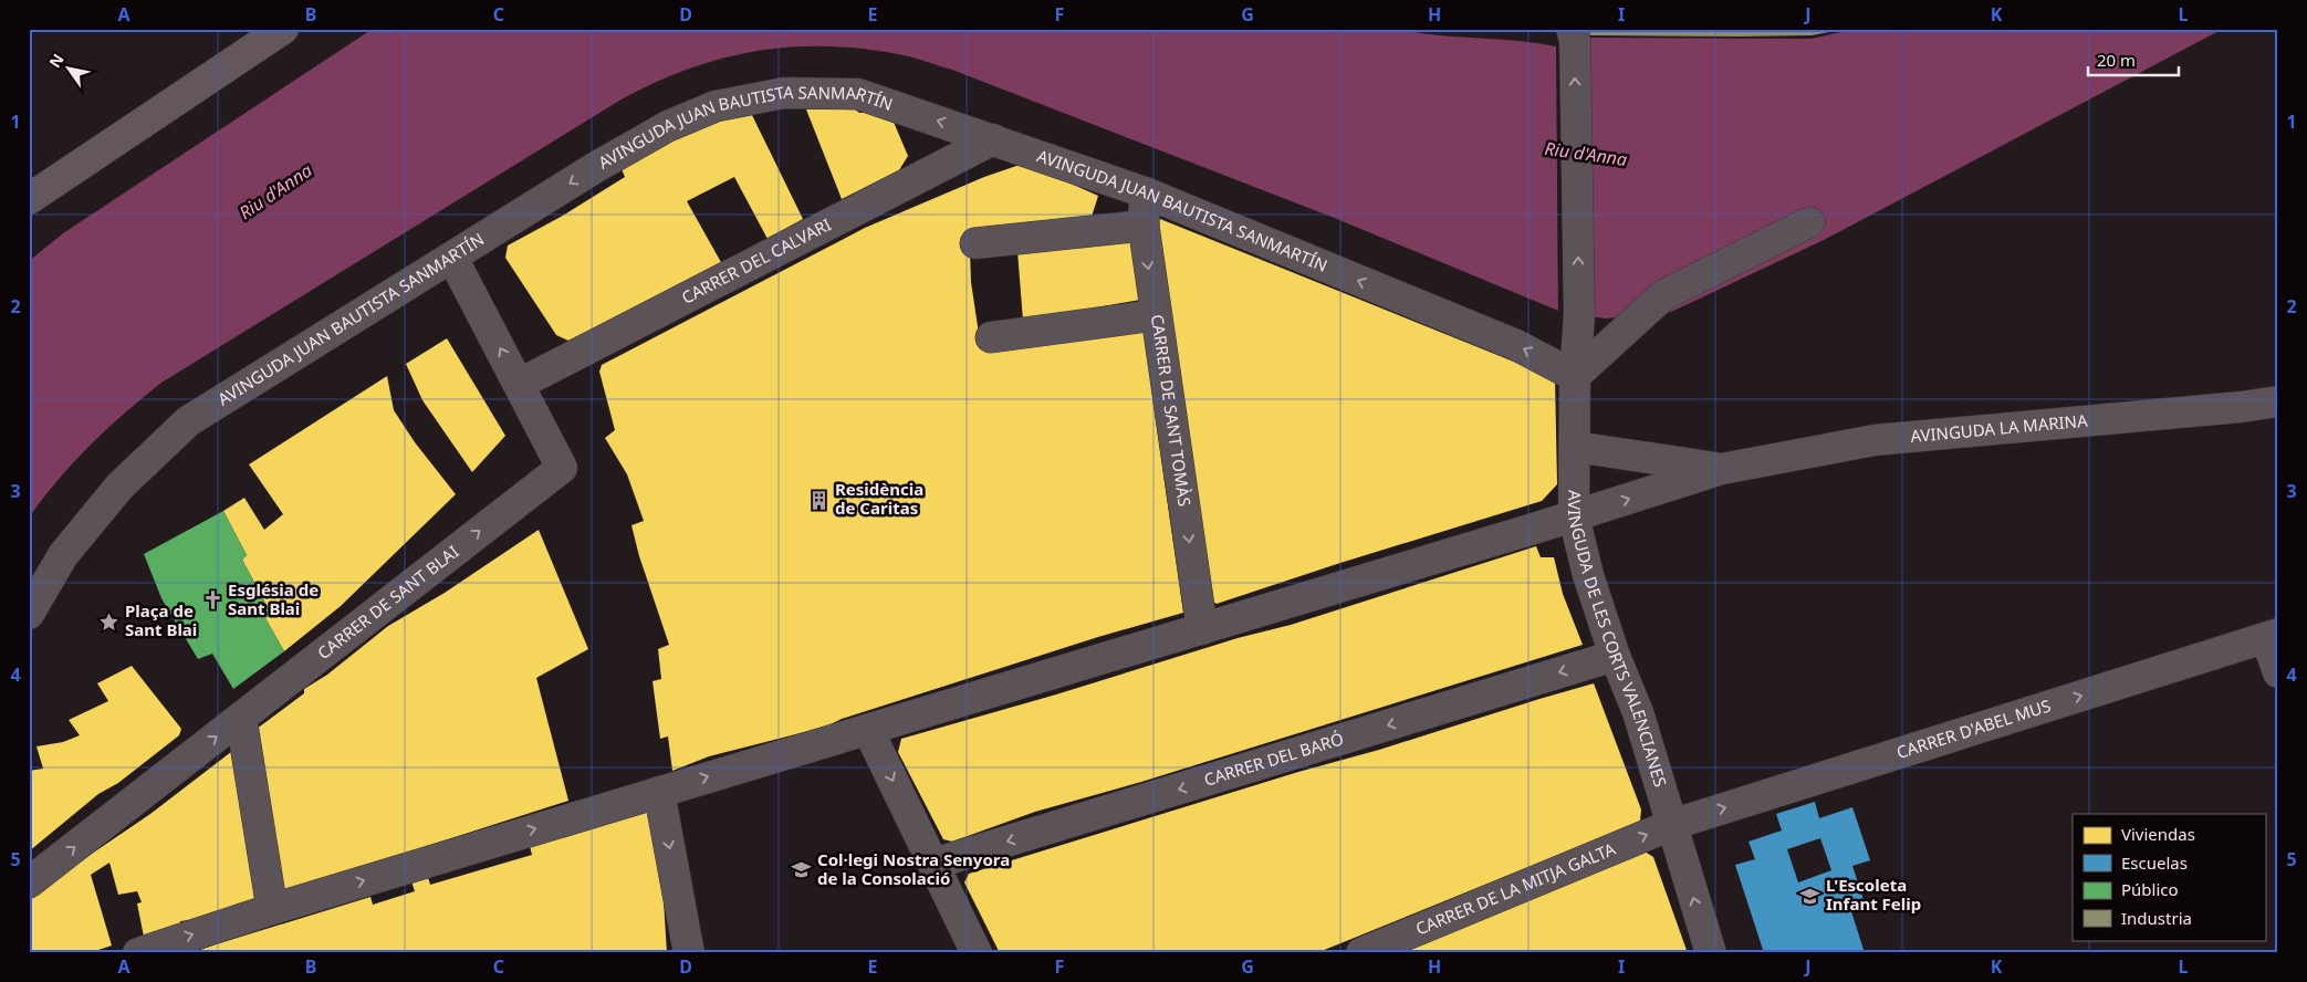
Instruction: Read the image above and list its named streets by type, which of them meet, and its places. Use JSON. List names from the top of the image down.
{
  "streets": {
    "street": [
      "AVINGUDA JUAN BAUTISTA SANMARTÍN",
      "CARRER DEL CALVARI",
      "CARRER DE SANT TOMÀS",
      "AVINGUDA LA MARINA",
      "CARRER DE SANT BLAI",
      "AVINGUDA DE LES CORTS VALENCIANES",
      "CARRER D'ABEL MUS",
      "CARRER DEL BARÓ",
      "CARRER DE LA MITJA GALTA"
    ]
  },
  "crossings": [
    ["AVINGUDA JUAN BAUTISTA SANMARTÍN", "CARRER DEL CALVARI"],
    ["AVINGUDA JUAN BAUTISTA SANMARTÍN", "CARRER DE SANT TOMÀS"],
    ["AVINGUDA JUAN BAUTISTA SANMARTÍN", "CARRER DE SANT BLAI"],
    ["AVINGUDA JUAN BAUTISTA SANMARTÍN", "AVINGUDA DE LES CORTS VALENCIANES"],
    ["CARRER DEL CALVARI", "CARRER DE SANT BLAI"],
    ["AVINGUDA DE LES CORTS VALENCIANES", "CARRER D'ABEL MUS"],
    ["AVINGUDA DE LES CORTS VALENCIANES", "CARRER DEL BARÓ"],
    ["AVINGUDA DE LES CORTS VALENCIANES", "CARRER DE LA MITJA GALTA"],
    ["CARRER D'ABEL MUS", "CARRER DE LA MITJA GALTA"]
  ],
  "one_way": [
    "AVINGUDA JUAN BAUTISTA SANMARTÍN",
    "CARRER DE SANT TOMÀS",
    "CARRER DE SANT BLAI",
    "AVINGUDA DE LES CORTS VALENCIANES",
    "CARRER D'ABEL MUS",
    "CARRER DE LA MITJA GALTA"
  ],
  "water": ["Riu d'Anna"],
  "places": {
    "building": ["Residència de Caritas"],
    "church": ["Església de Sant Blai"],
    "place": ["Plaça de Sant Blai"],
    "school or university": ["Col·legi Nostra Senyora de la Consolació", "L'Escoleta Infant Felip"]
  },
  "legend": [
    "Viviendas",
    "Escuelas",
    "Público",
    "Industria"
  ],
  "scale_bar": "20 m",
  "north": "top left",
  "grid": {
    "columns": [
      "A",
      "B",
      "C",
      "D",
      "E",
      "F",
      "G",
      "H",
      "I",
      "J",
      "K",
      "L"
    ],
    "rows": [
      "1",
      "2",
      "3",
      "4",
      "5"
    ]
  }
}
